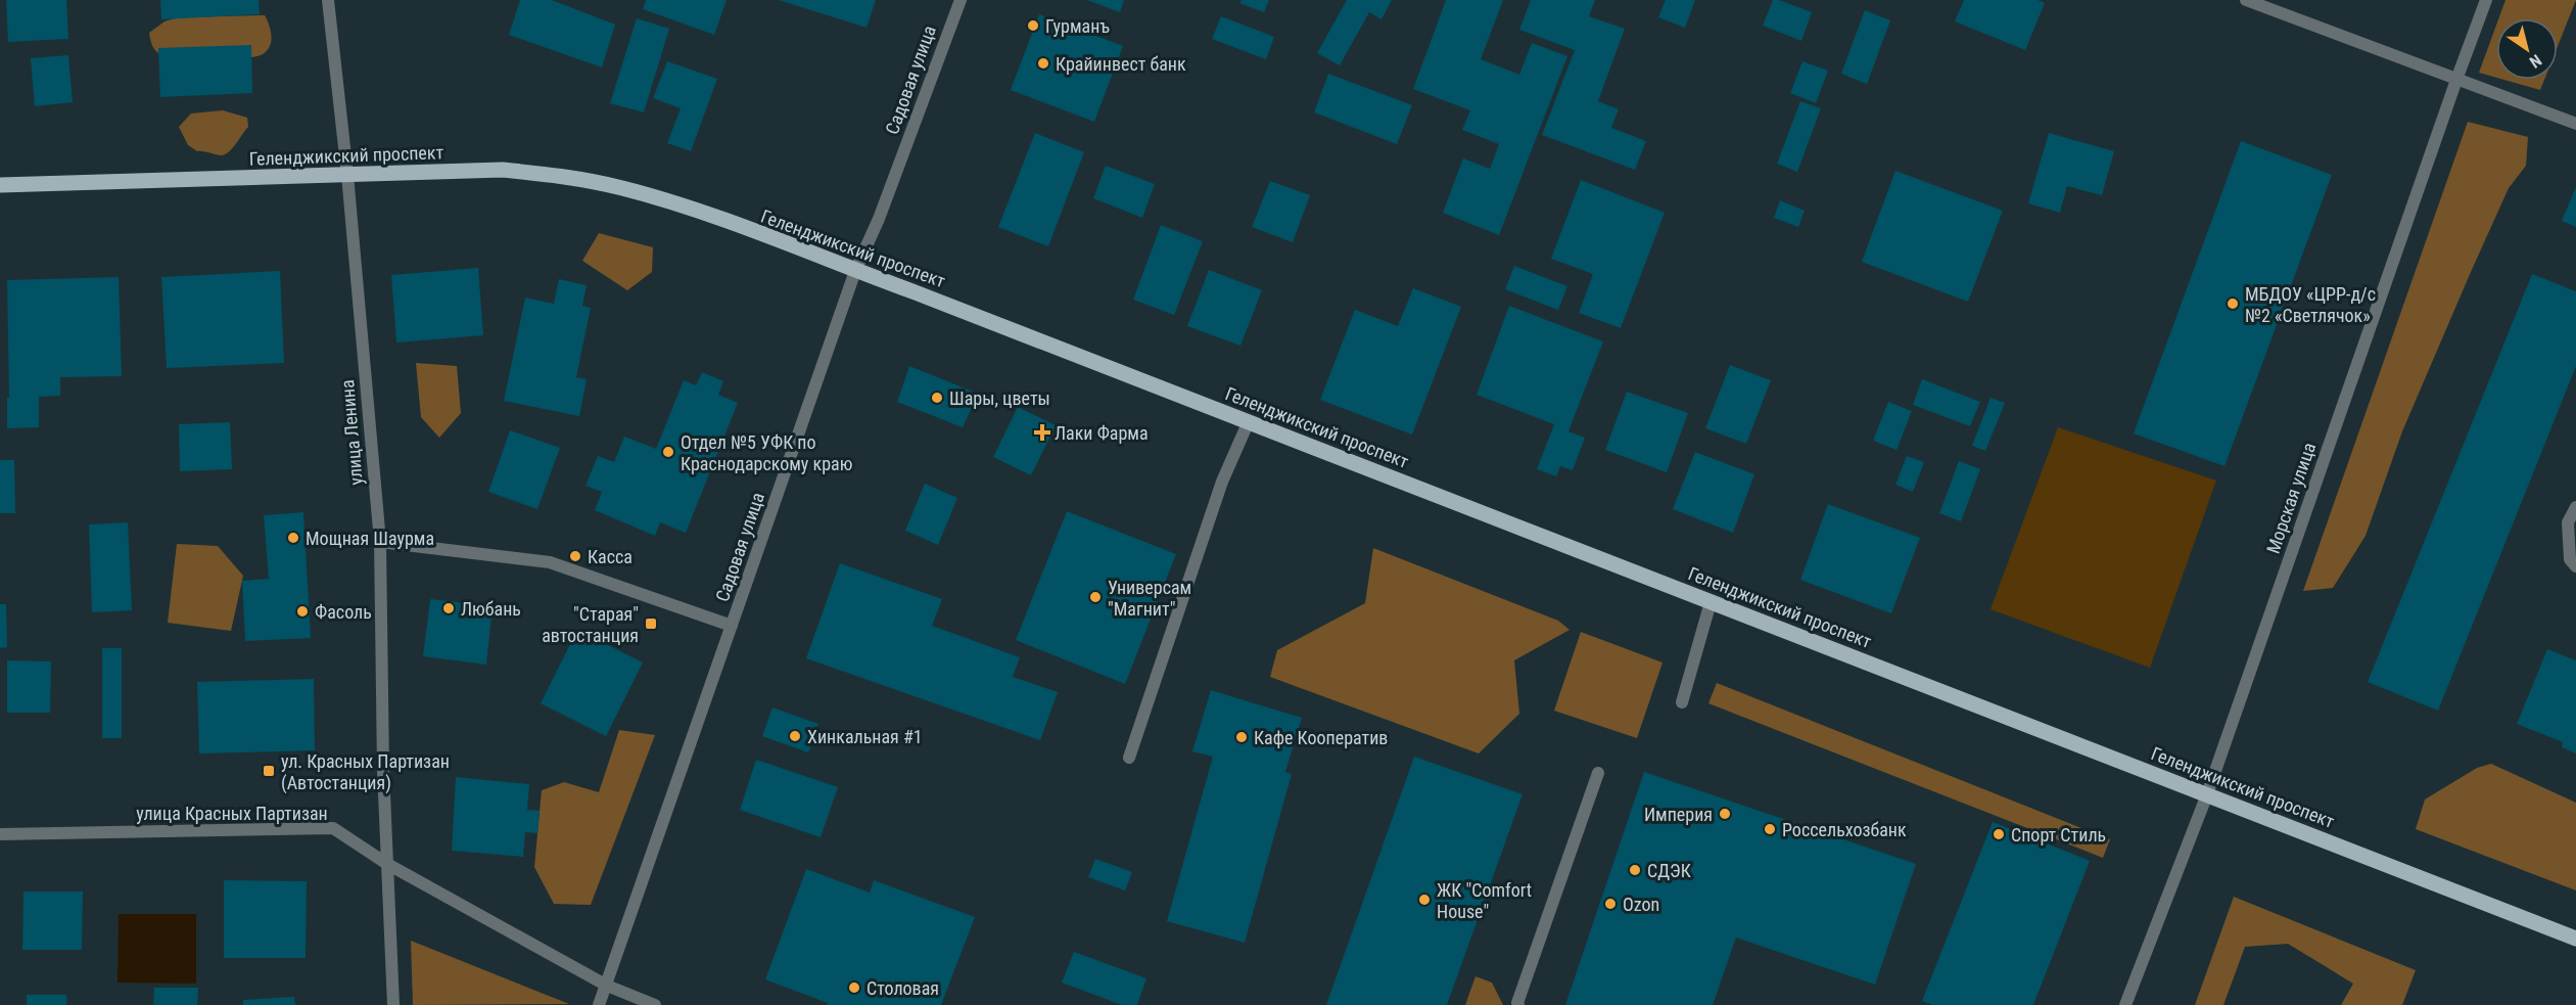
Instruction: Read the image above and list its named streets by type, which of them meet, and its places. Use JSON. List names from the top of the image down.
{
  "streets": {
    "main road": ["Геленджикский проспект"],
    "street": [
      "Садовая улица",
      "улица Ленина",
      "Морская улица",
      "улица Красных Партизан"
    ]
  },
  "crossings": [
    ["Садовая улица", "Геленджикский проспект"],
    ["Садовая улица", "улица Красных Партизан"],
    ["Геленджикский проспект", "улица Ленина"],
    ["Геленджикский проспект", "Морская улица"],
    ["улица Ленина", "улица Красных Партизан"]
  ],
  "places": {
    "other": [
      "Гурманъ",
      "Крайинвест банк",
      "МБДОУ «ЦРР-д/с №2 «Светлячок»",
      "Шары, цветы",
      "Отдел №5 УФК по Краснодарскому краю",
      "Мощная Шаурма",
      "Касса",
      "Универсам \"Магнит\"",
      "Любань",
      "Фасоль",
      "Хинкальная #1",
      "Кафе Кооператив",
      "Империя",
      "Россельхозбанк",
      "Спорт Стиль",
      "СДЭК",
      "ЖК \"Comfort House\"",
      "Ozon",
      "Столовая"
    ],
    "health": ["Лаки Фарма"],
    "transit": ["\"Старая\" автостанция", "ул. Красных Партизан (Автостанция)"]
  },
  "north": "bottom right"
}
